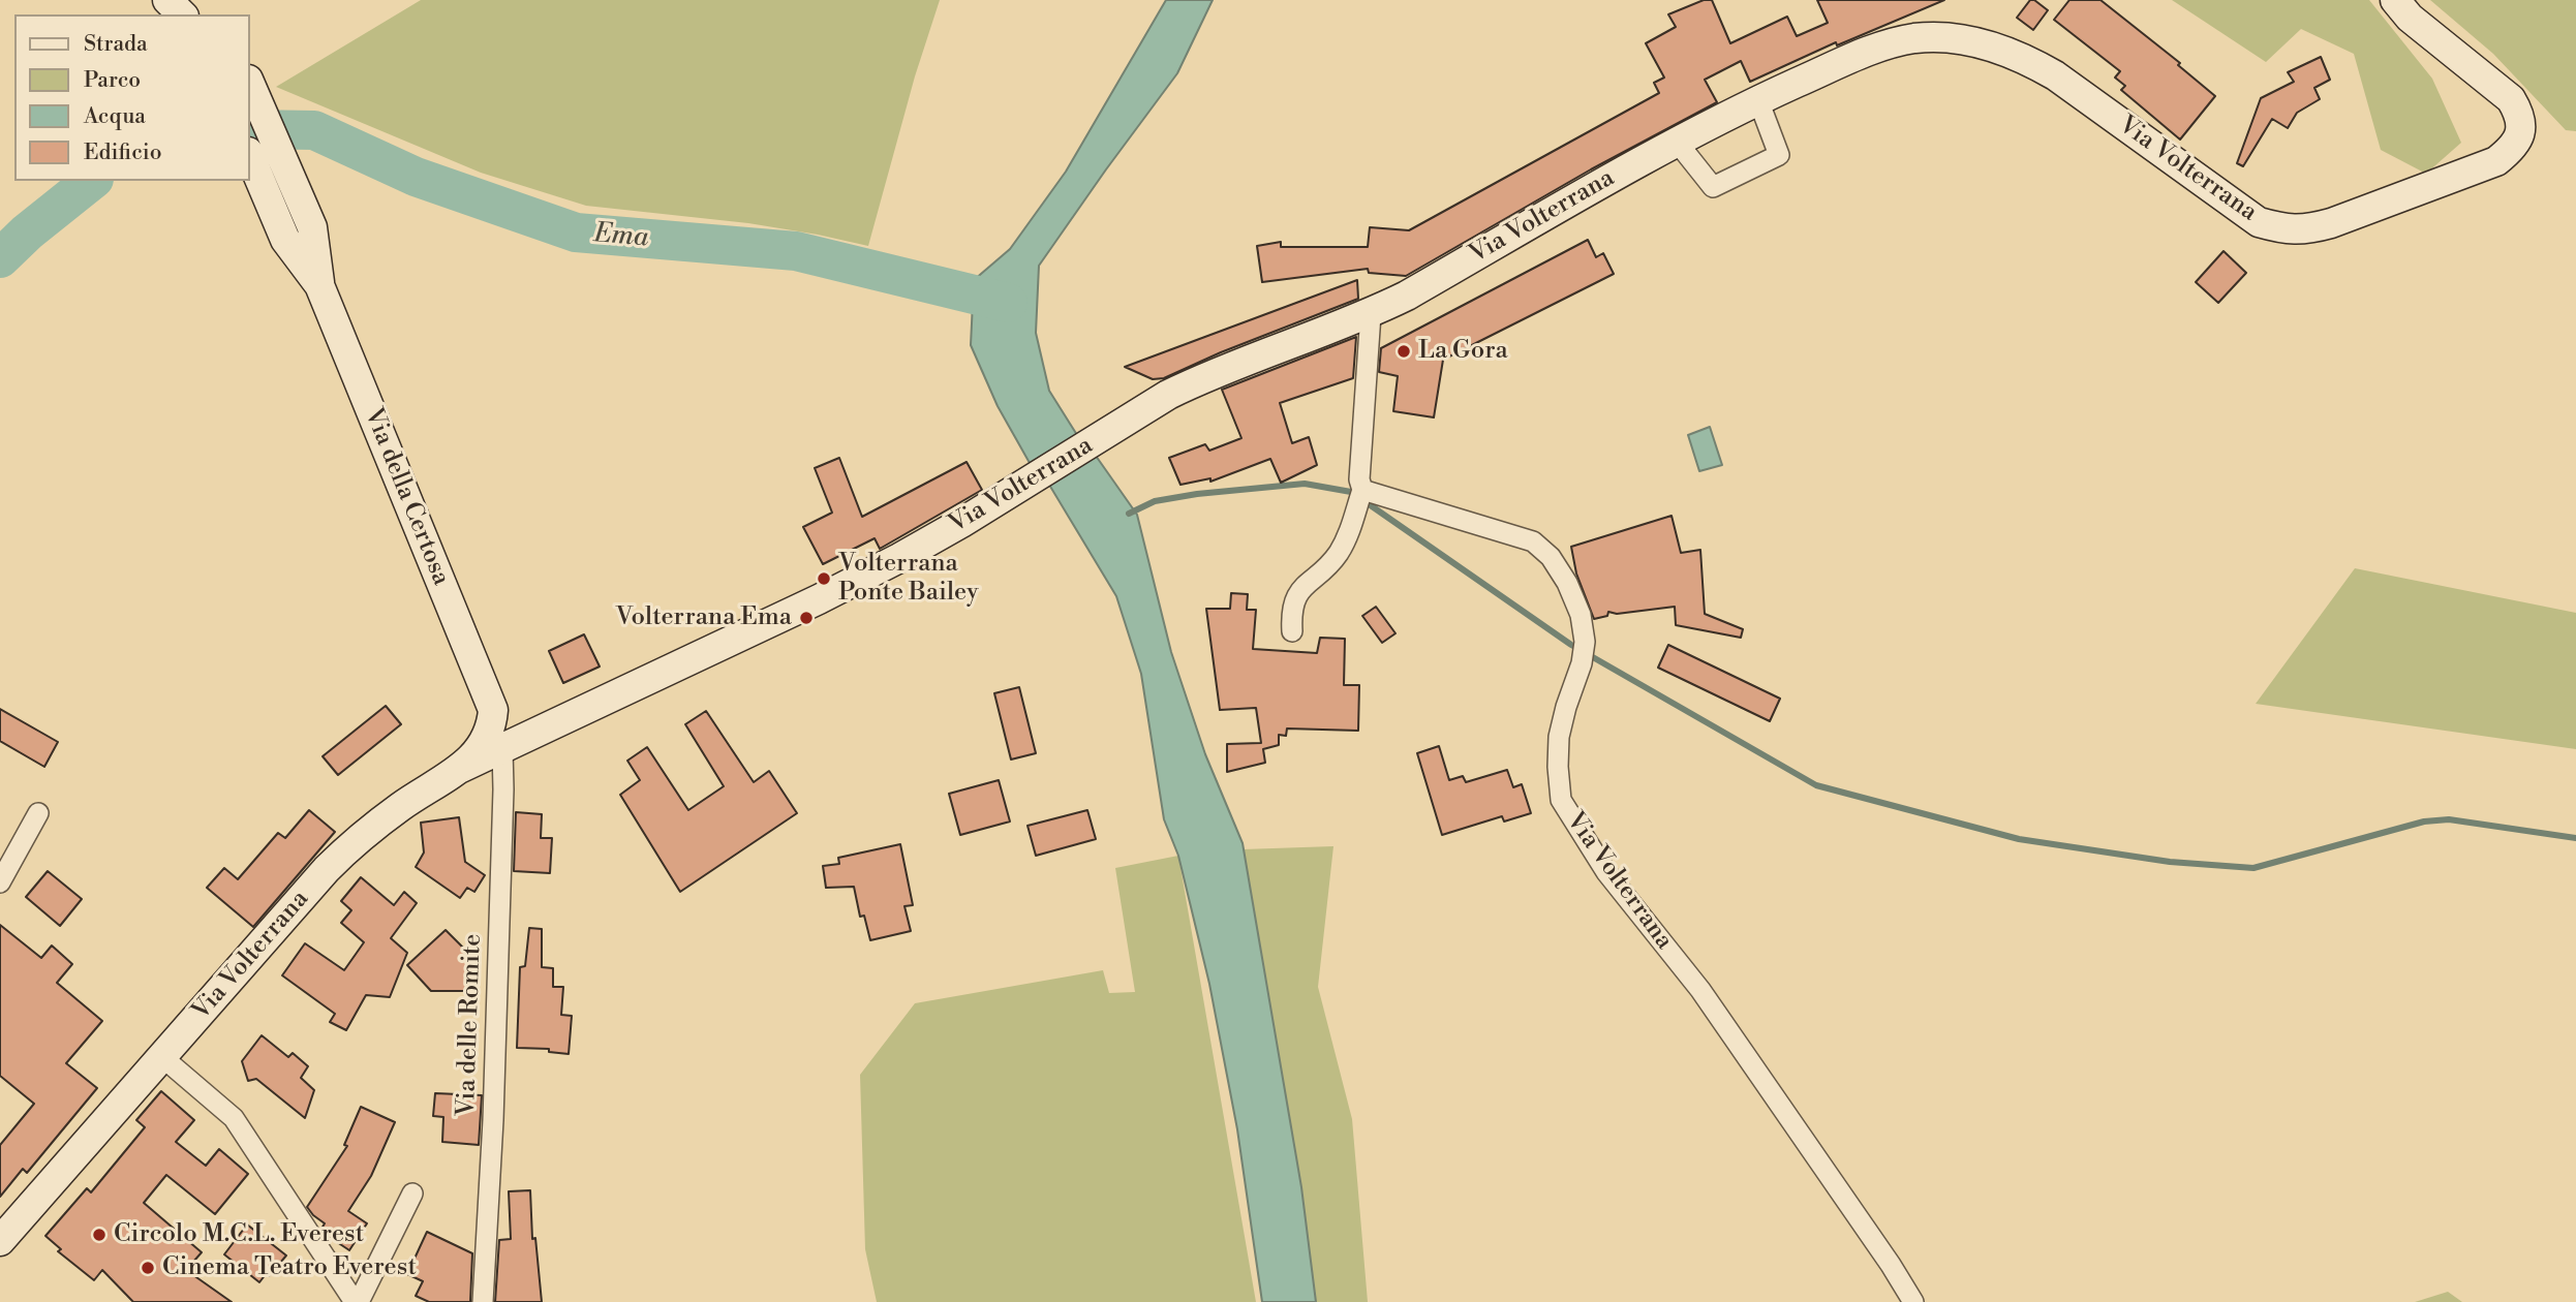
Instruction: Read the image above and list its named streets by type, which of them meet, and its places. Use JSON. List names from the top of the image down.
{
  "streets": {
    "main road": ["Via Volterrana", "Via della Certosa"],
    "street": ["Via delle Romite"]
  },
  "crossings": [
    ["Via Volterrana", "Via della Certosa"],
    ["Via Volterrana", "Via delle Romite"]
  ],
  "water": ["Ema"],
  "places": [
    "La Gora",
    "Volterrana Ponte Bailey",
    "Volterrana Ema",
    "Circolo M.C.L. Everest",
    "Cinema Teatro Everest"
  ],
  "legend": [
    "Strada",
    "Parco",
    "Acqua",
    "Edificio"
  ]
}
